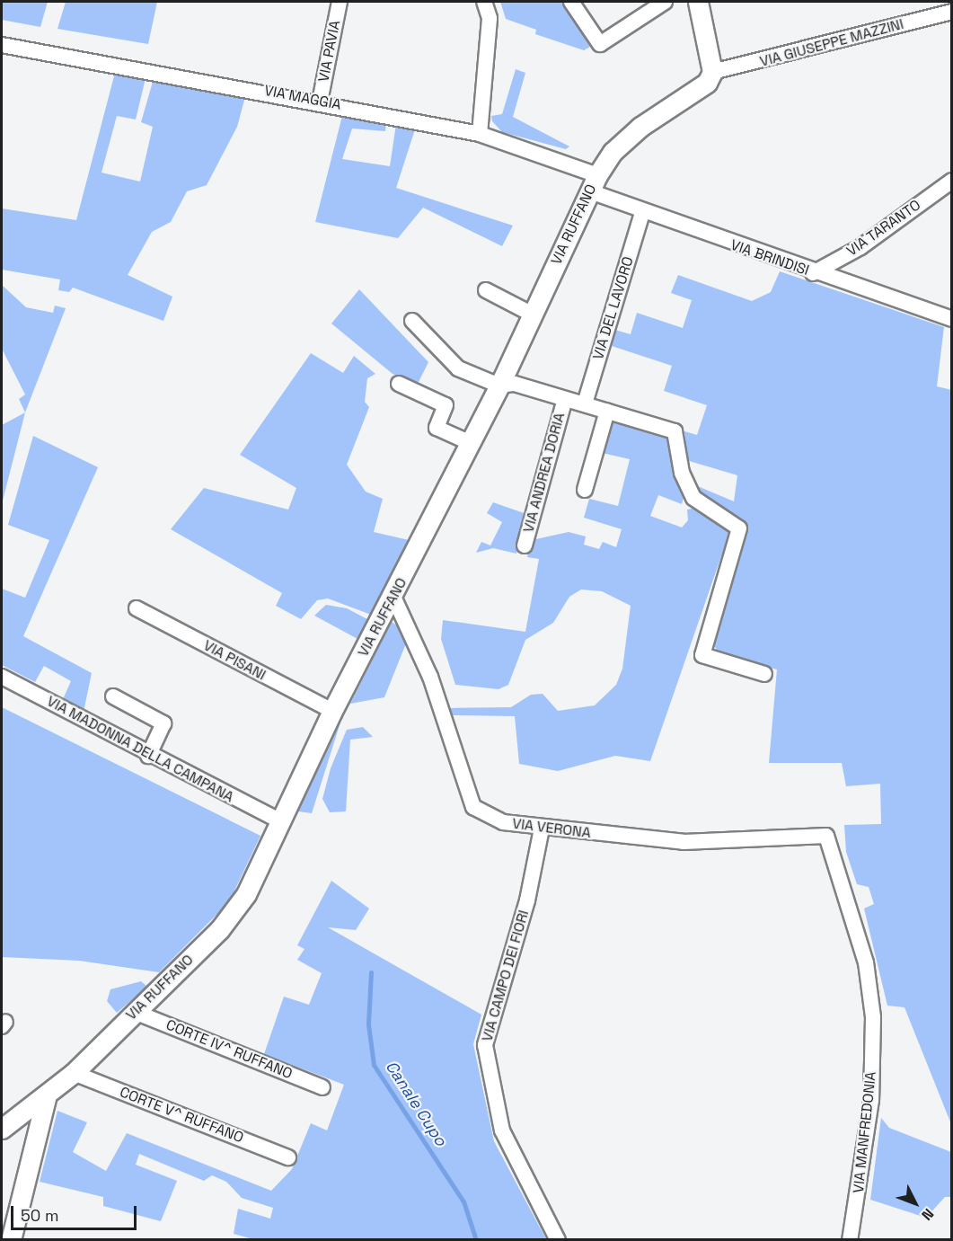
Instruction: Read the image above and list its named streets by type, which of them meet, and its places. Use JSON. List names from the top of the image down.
{
  "streets": {
    "street": [
      "VIA GIUSEPPE MAZZINI",
      "VIA PAVIA",
      "VIA MAGGIA",
      "VIA RUFFANO",
      "VIA TARANTO",
      "VIA BRINDISI",
      "VIA DEL LAVORO",
      "VIA ANDREA DORIA",
      "VIA PISANI",
      "VIA MADONNA DELLA CAMPANA",
      "VIA VERONA",
      "VIA CAMPO DEI FIORI",
      "CORTE IV^ RUFFANO",
      "CORTE V^ RUFFANO",
      "VIA MANFREDONIA"
    ]
  },
  "crossings": [
    ["VIA GIUSEPPE MAZZINI", "VIA RUFFANO"],
    ["VIA PAVIA", "VIA MAGGIA"],
    ["VIA MAGGIA", "VIA RUFFANO"],
    ["VIA MAGGIA", "VIA BRINDISI"],
    ["VIA RUFFANO", "VIA BRINDISI"],
    ["VIA RUFFANO", "VIA PISANI"],
    ["VIA RUFFANO", "VIA MADONNA DELLA CAMPANA"],
    ["VIA RUFFANO", "VIA VERONA"],
    ["VIA RUFFANO", "CORTE IV^ RUFFANO"],
    ["VIA RUFFANO", "CORTE V^ RUFFANO"],
    ["VIA TARANTO", "VIA BRINDISI"],
    ["VIA BRINDISI", "VIA DEL LAVORO"],
    ["VIA VERONA", "VIA CAMPO DEI FIORI"],
    ["VIA VERONA", "VIA MANFREDONIA"]
  ],
  "water": ["Canale Cupo"],
  "scale_bar": "50 m",
  "north": "bottom right"
}
